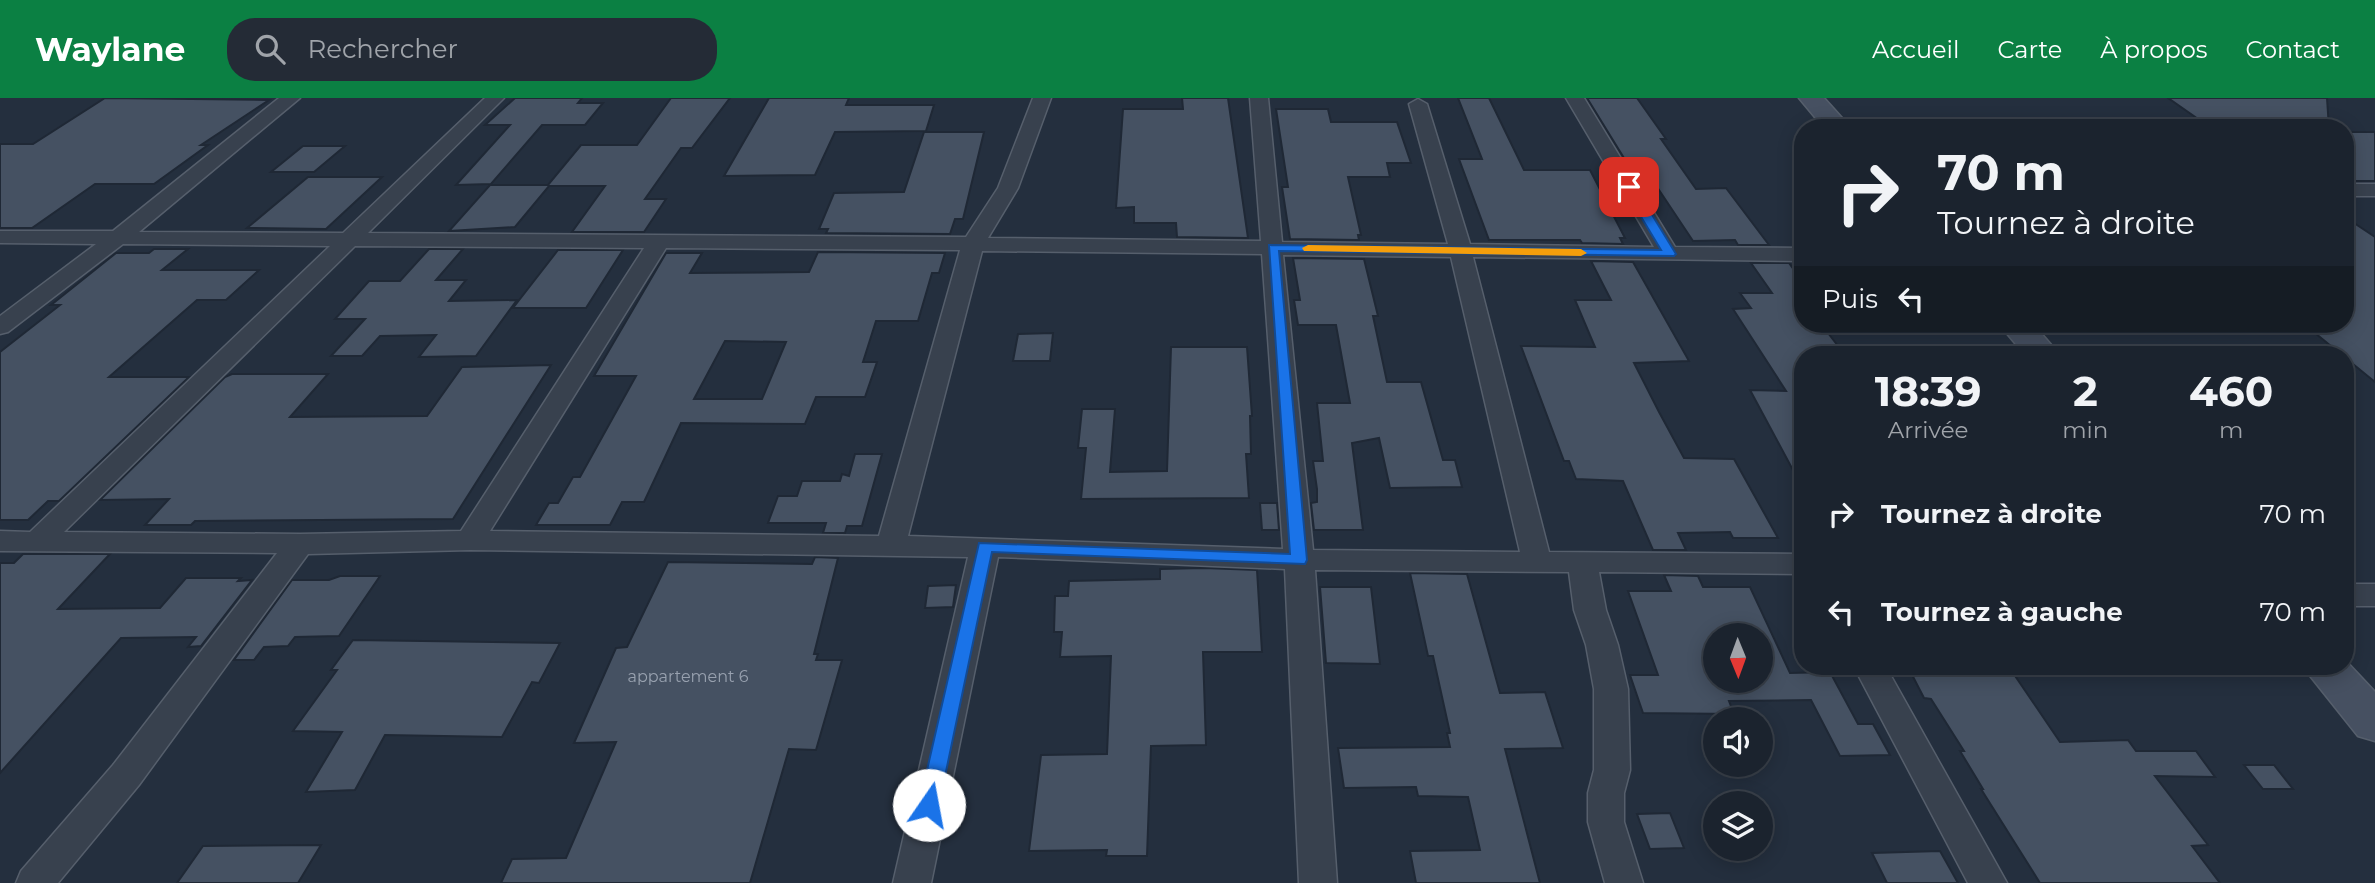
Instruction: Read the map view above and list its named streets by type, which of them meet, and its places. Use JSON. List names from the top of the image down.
{
  "house_numbers": ["appartement 6"],
  "north": "bottom",
  "page": {
    "header": "Waylane",
    "search": "Rechercher",
    "nav": [
      "Accueil",
      "Carte",
      "À propos",
      "Contact"
    ],
    "turn": ["70 m", "Tournez à droite"],
    "then": "Puis",
    "eta": [
      "18:39",
      "Arrivée",
      "2",
      "min",
      "460",
      "m"
    ],
    "list": [
      {
        "name": "Tournez à droite",
        "value": "70 m"
      },
      {
        "name": "Tournez à gauche",
        "value": "70 m"
      }
    ]
  }
}
